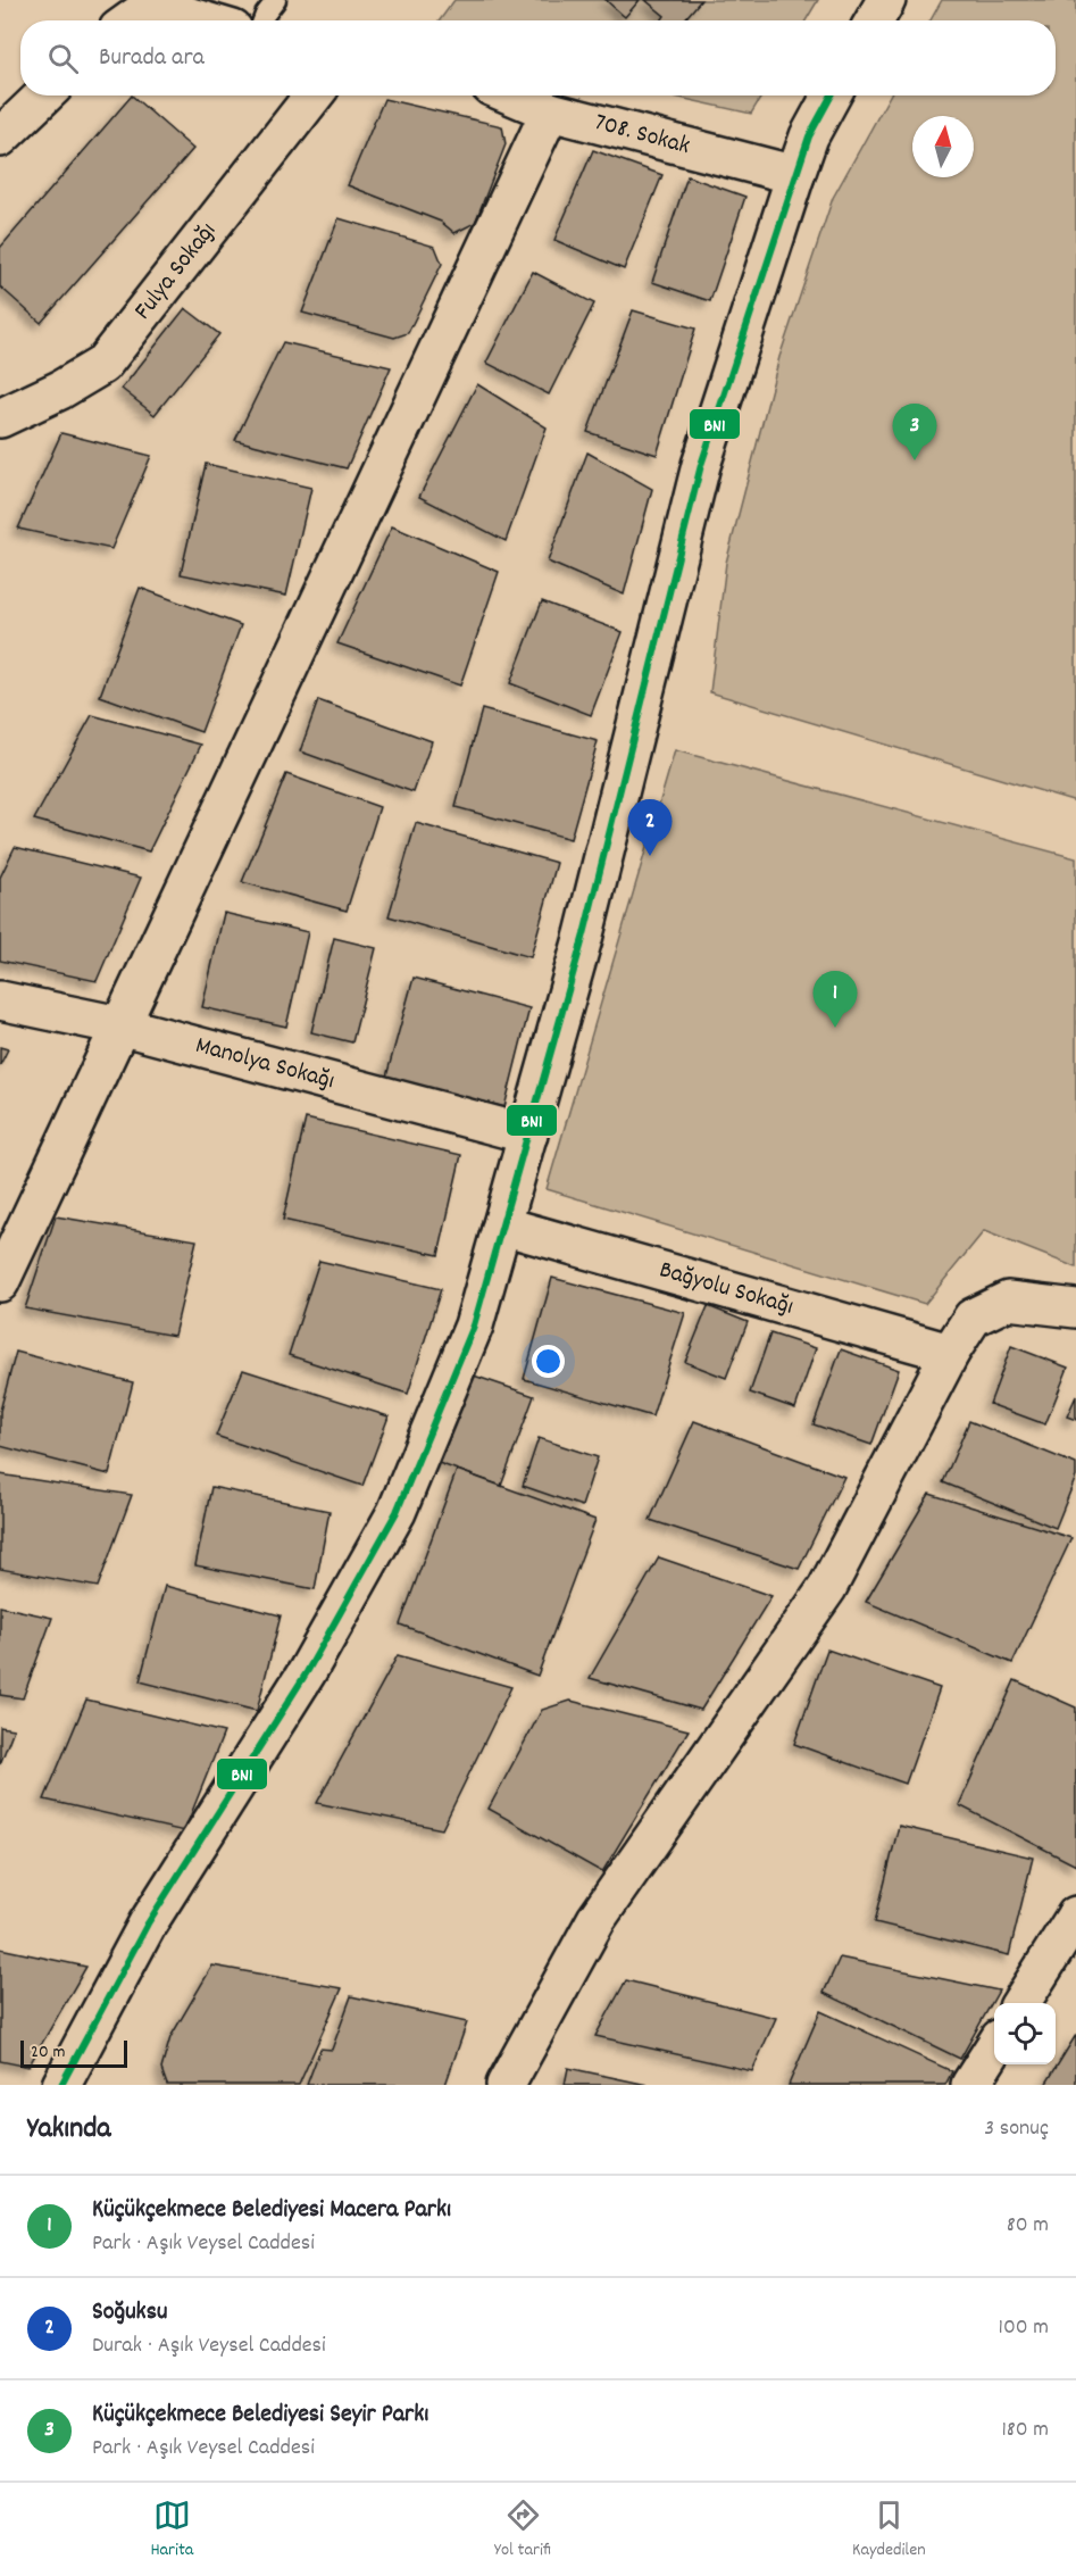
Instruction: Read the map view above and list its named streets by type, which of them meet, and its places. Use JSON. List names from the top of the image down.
{
  "streets": {
    "street": [
      "708. Sokak",
      "Fulya Sokağı",
      "Manolya Sokağı",
      "Bağyolu Sokağı"
    ]
  },
  "lines": ["transit line BN1"],
  "scale_bar": "20 m",
  "north": "top",
  "page": {
    "search": "Burada ara",
    "pins": ["3", "2", "1"],
    "scale": "20 m",
    "heading": ["Yakında", "3 sonuç"],
    "list": [
      {
        "mark": "1",
        "name": "Küçükçekmece Belediyesi Macera Parkı",
        "note": "Park · Aşık Veysel Caddesi",
        "value": "80 m"
      },
      {
        "mark": "2",
        "name": "Soğuksu",
        "note": "Durak · Aşık Veysel Caddesi",
        "value": "100 m"
      },
      {
        "mark": "3",
        "name": "Küçükçekmece Belediyesi Seyir Parkı",
        "note": "Park · Aşık Veysel Caddesi",
        "value": "180 m"
      }
    ],
    "nav": ["Harita", "Yol tarifi", "Kaydedilen"]
  }
}
